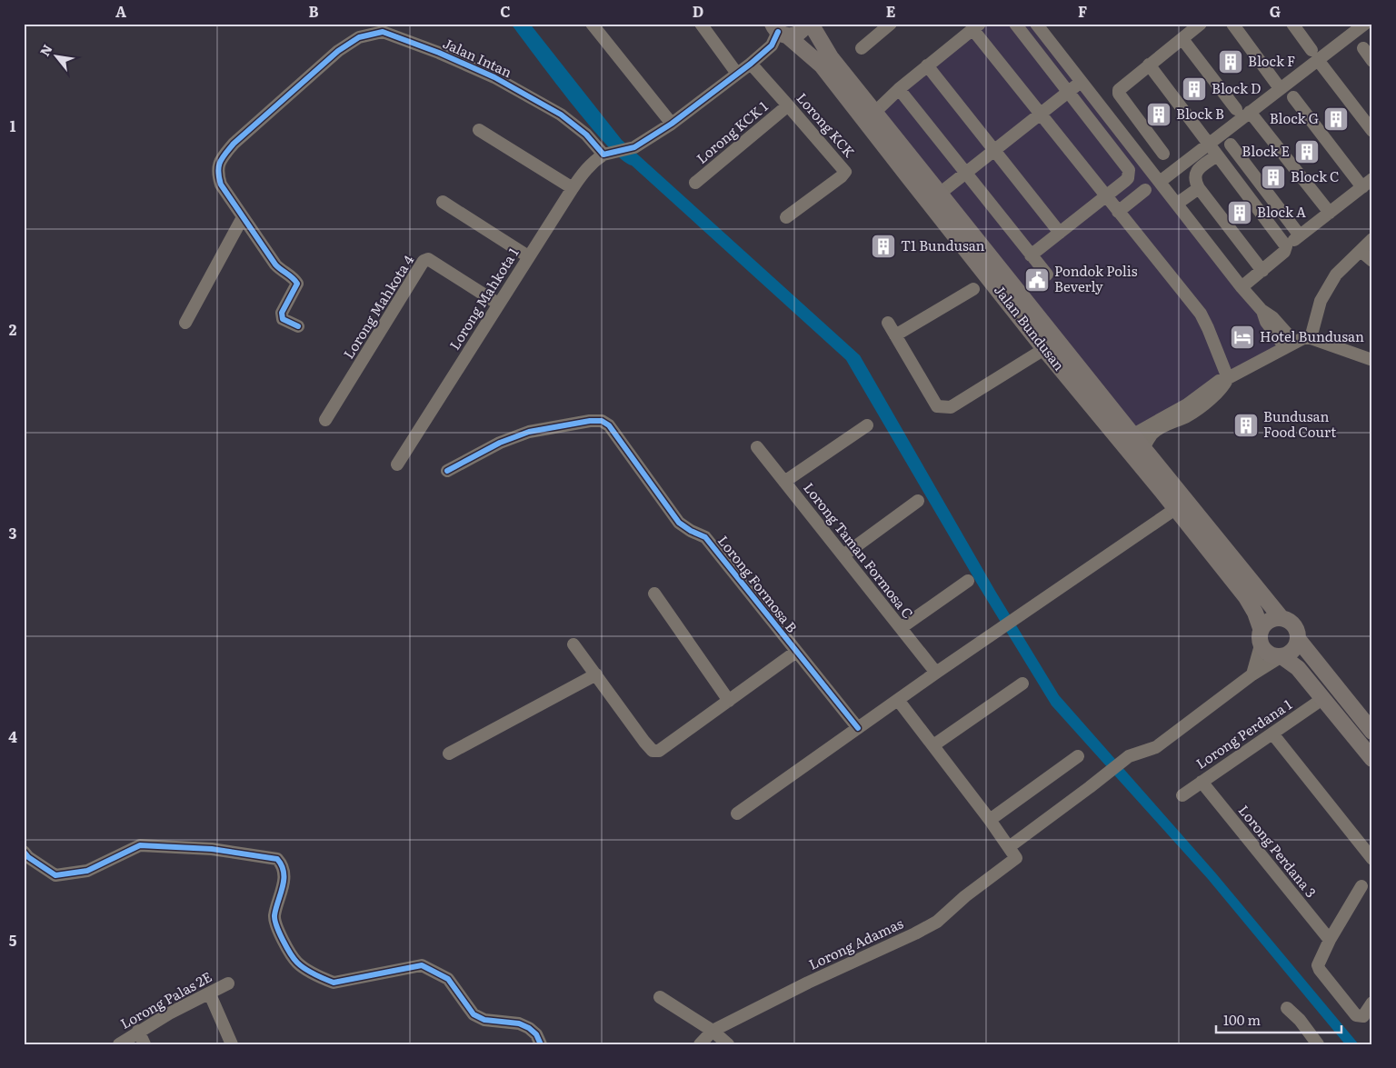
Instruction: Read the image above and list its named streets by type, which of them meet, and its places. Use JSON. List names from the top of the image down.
{
  "streets": {
    "main road": ["Jalan Bundusan"],
    "street": [
      "Jalan Intan",
      "Lorong KCK",
      "Lorong KCK 1",
      "Lorong Mahkota 1",
      "Lorong Mahkota 4",
      "Lorong Taman Formosa C",
      "Lorong Formosa B",
      "Lorong Perdana 1",
      "Lorong Perdana 3",
      "Lorong Adamas",
      "Lorong Palas 2E"
    ]
  },
  "crossings": [
    ["Jalan Intan", "Lorong Mahkota 1"],
    ["Lorong KCK", "Lorong KCK 1"],
    ["Lorong Mahkota 1", "Lorong Mahkota 4"],
    ["Lorong Perdana 1", "Lorong Perdana 3"]
  ],
  "places": {
    "building": [
      "Block F",
      "Block D",
      "Block B",
      "Block G",
      "Block E",
      "Block C",
      "Block A",
      "T1 Bundusan",
      "Bundusan Food Court"
    ],
    "public building": ["Pondok Polis Beverly"],
    "hotel": ["Hotel Bundusan"]
  },
  "scale_bar": "100 m",
  "north": "top left",
  "grid": {
    "columns": [
      "A",
      "B",
      "C",
      "D",
      "E",
      "F",
      "G"
    ],
    "rows": [
      "1",
      "2",
      "3",
      "4",
      "5"
    ]
  }
}
